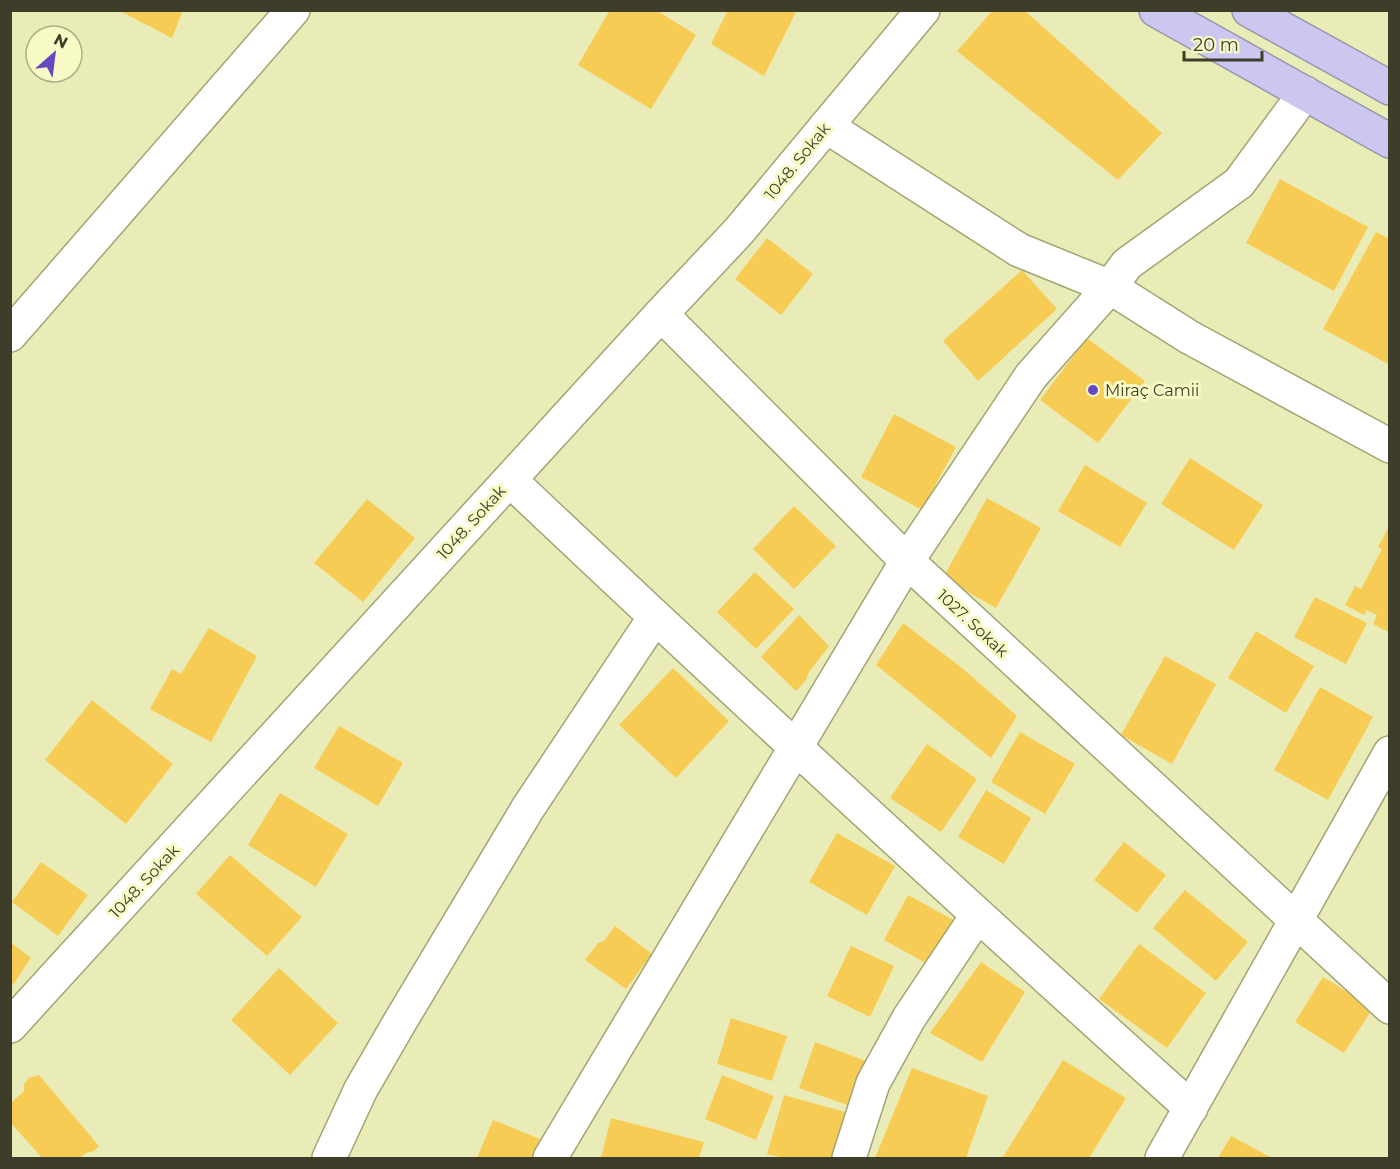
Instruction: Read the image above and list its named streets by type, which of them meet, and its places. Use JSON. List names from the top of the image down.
{
  "streets": {
    "street": ["1048. Sokak", "1027. Sokak"]
  },
  "crossings": [
    ["1048. Sokak", "1027. Sokak"]
  ],
  "places": ["Miraç Camii"],
  "scale_bar": "20 m",
  "north": "top right"
}
